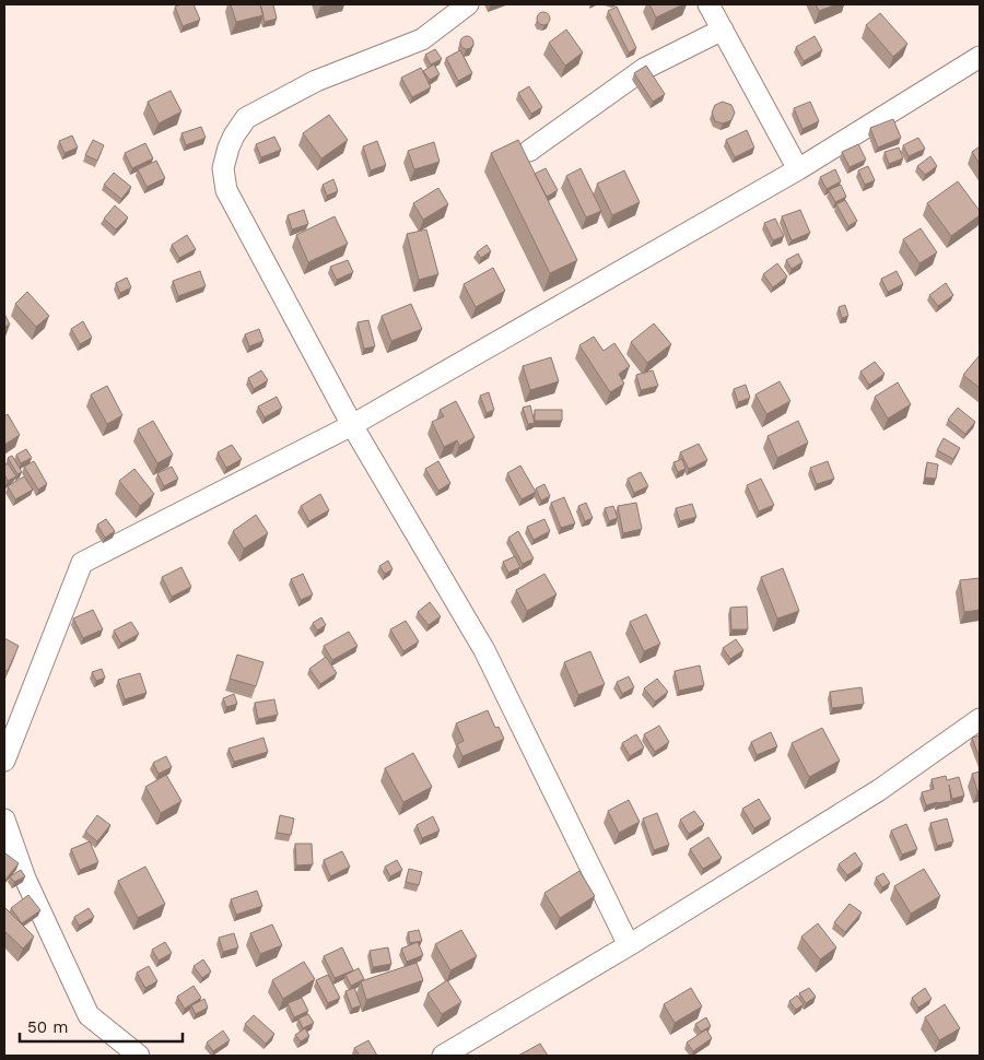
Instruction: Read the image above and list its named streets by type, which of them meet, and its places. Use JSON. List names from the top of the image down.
{
  "scale_bar": "50 m"
}
